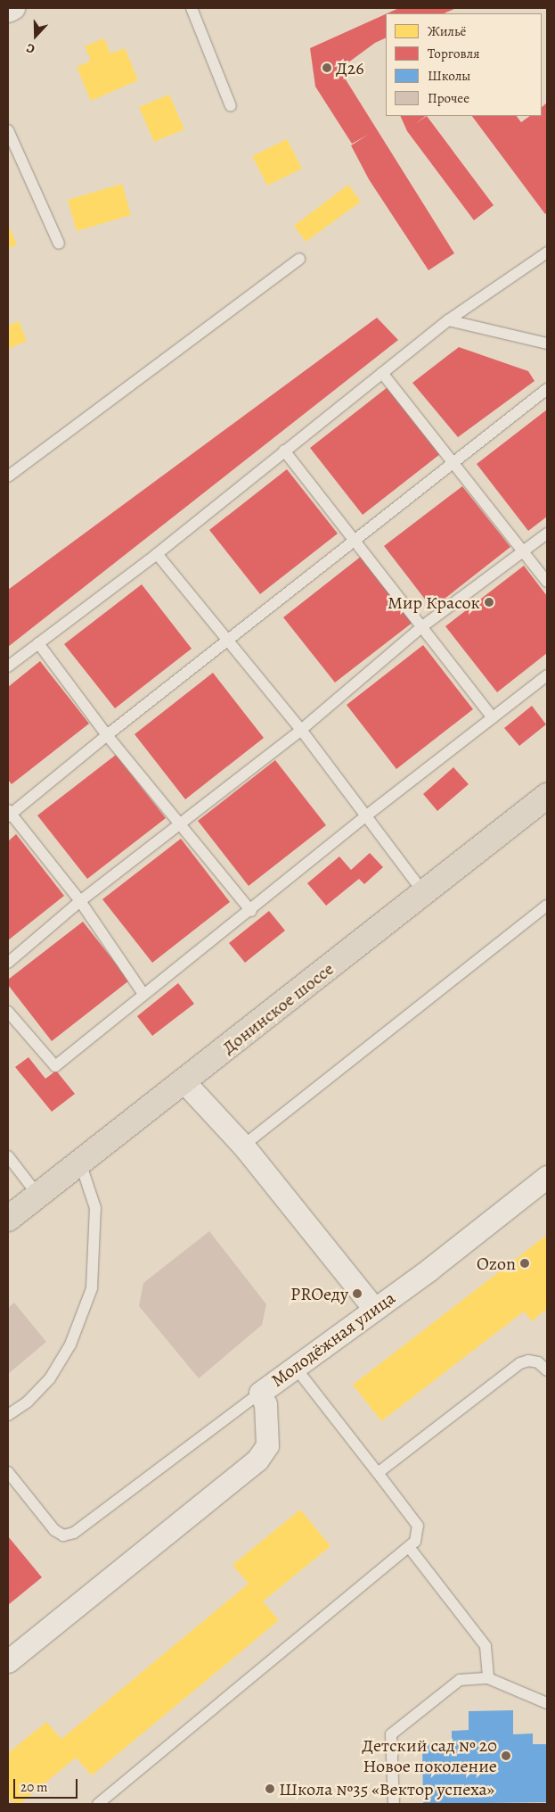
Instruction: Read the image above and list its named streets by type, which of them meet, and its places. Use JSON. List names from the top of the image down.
{
  "streets": {
    "main road": ["Донинское шоссе"],
    "street": ["Молодёжная улица"]
  },
  "places": [
    "Д26",
    "Мир Красок",
    "Ozon",
    "PROеду",
    "Детский сад № 20 Новое поколение",
    "Школа №35 «Вектор успеха»"
  ],
  "legend": [
    "Жильё",
    "Торговля",
    "Школы",
    "Прочее"
  ],
  "scale_bar": "20 m",
  "north": "bottom"
}
